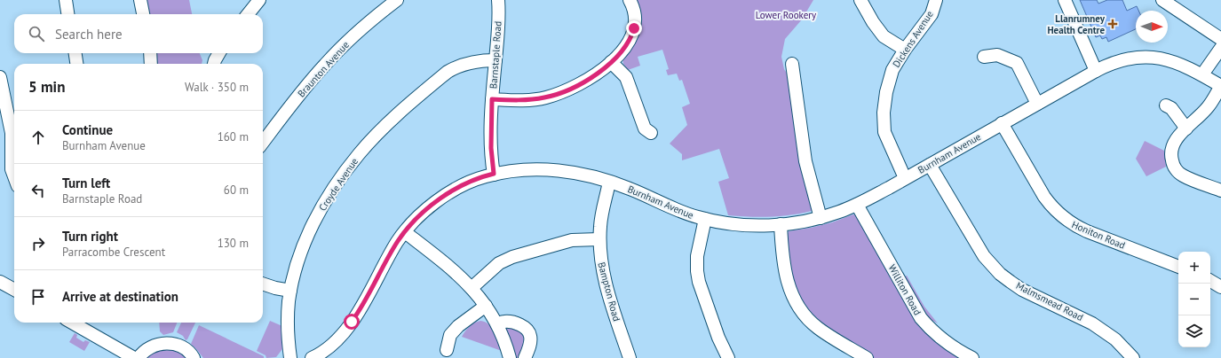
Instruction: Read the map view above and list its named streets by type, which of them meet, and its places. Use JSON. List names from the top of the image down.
{
  "streets": {
    "street": [
      "Dickens Avenue",
      "Barnstaple Road",
      "Braunton Avenue",
      "Burnham Avenue",
      "Croyde Avenue",
      "Honiton Road",
      "Williton Road",
      "Bampton Road",
      "Malmsmead Road"
    ]
  },
  "crossings": [
    ["Dickens Avenue", "Burnham Avenue"],
    ["Barnstaple Road", "Burnham Avenue"],
    ["Barnstaple Road", "Croyde Avenue"],
    ["Burnham Avenue", "Honiton Road"],
    ["Burnham Avenue", "Williton Road"],
    ["Burnham Avenue", "Bampton Road"],
    ["Burnham Avenue", "Malmsmead Road"]
  ],
  "parks": ["Lower Rookery"],
  "places": {
    "health": ["Llanrumney Health Centre"]
  },
  "north": "right",
  "page": {
    "search": "Search here",
    "heading": ["5 min", "Walk · 350 m"],
    "list": [
      ["Continue", "Burnham Avenue", "160 m"],
      ["Turn left", "Barnstaple Road", "60 m"],
      ["Turn right", "Parracombe Crescent", "130 m"],
      "Arrive at destination"
    ],
    "map_buttons": ["+", "−"]
  }
}
